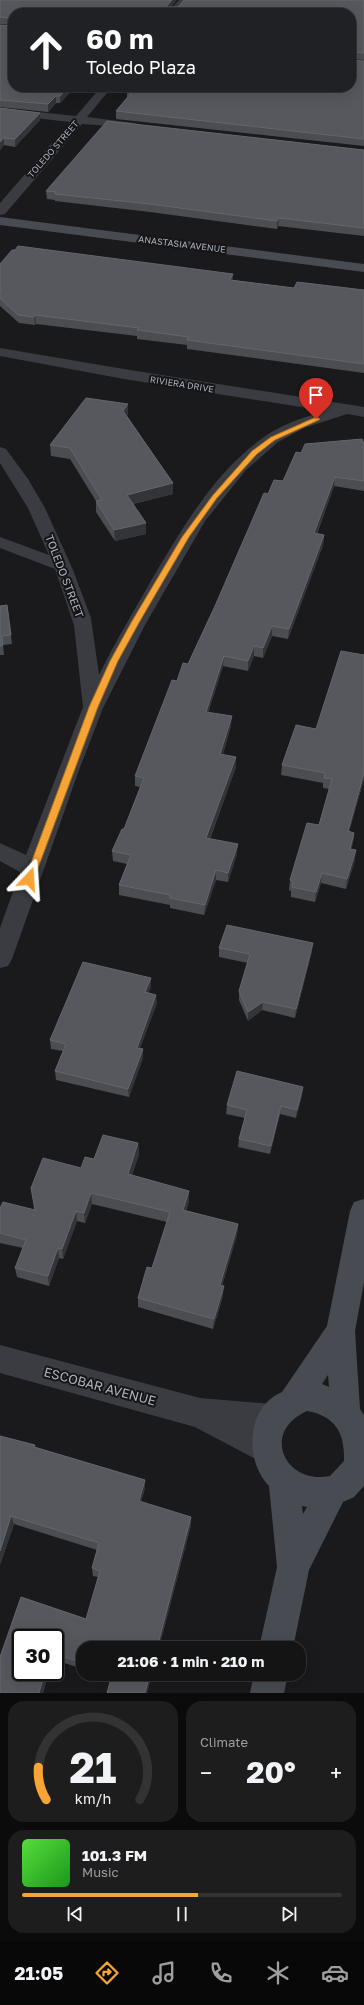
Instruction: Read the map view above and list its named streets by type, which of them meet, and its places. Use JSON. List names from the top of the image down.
{
  "streets": {
    "street": [
      "TOLEDO STREET",
      "ANASTASIA AVENUE",
      "RIVIERA DRIVE",
      "ESCOBAR AVENUE"
    ]
  },
  "page": {
    "turn": ["60 m", "Toledo Plaza"],
    "limit": "30",
    "trip": "21:06 · 1 min · 210 m",
    "tile": "Climate",
    "heat": ["−", "20°", "+"],
    "song": ["101.3 FM", "Music"],
    "tabs": "21:05",
    "gauge": ["21", "km/h"]
  }
}
